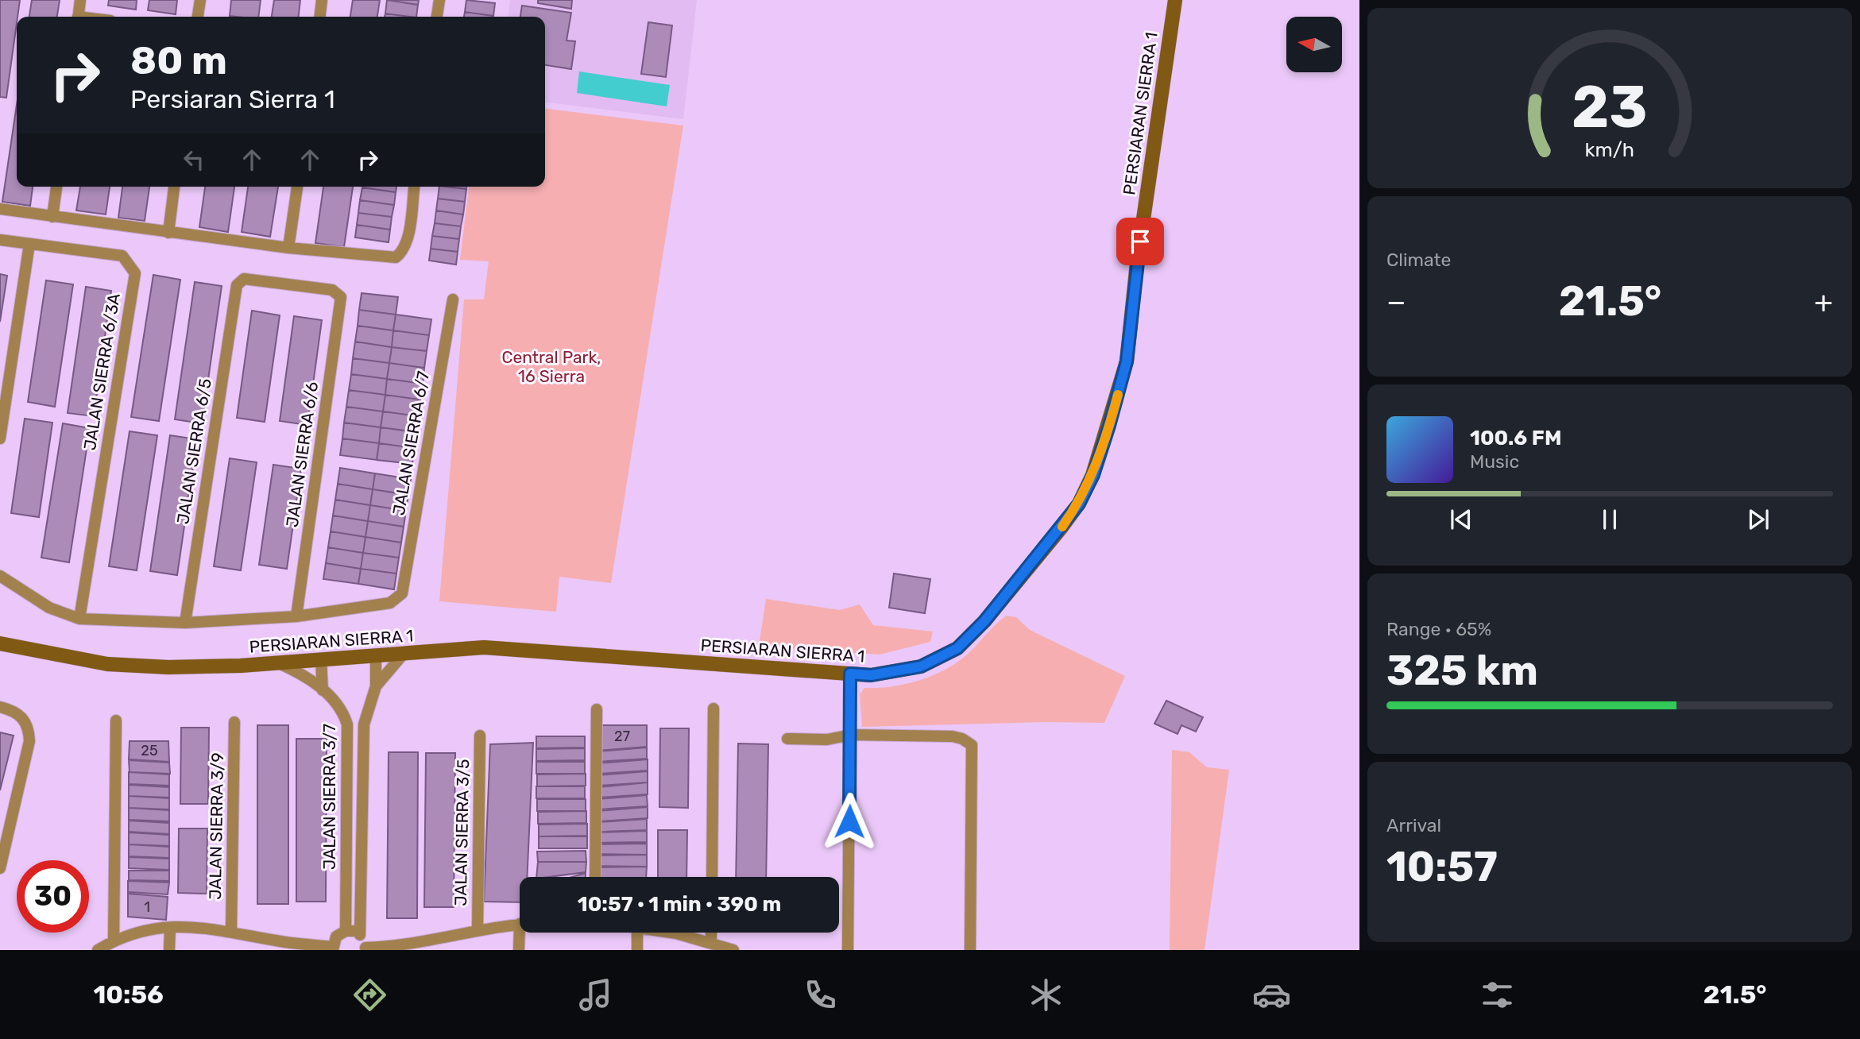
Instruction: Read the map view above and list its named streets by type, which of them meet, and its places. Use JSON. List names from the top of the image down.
{
  "streets": {
    "street": [
      "PERSIARAN SIERRA 1",
      "JALAN SIERRA 6/3A",
      "JALAN SIERRA 6/7",
      "JALAN SIERRA 6/5",
      "JALAN SIERRA 6/6",
      "JALAN SIERRA 3/7",
      "JALAN SIERRA 3/9",
      "JALAN SIERRA 3/5"
    ]
  },
  "crossings": [
    ["PERSIARAN SIERRA 1", "JALAN SIERRA 3/7"],
    ["JALAN SIERRA 6/7", "JALAN SIERRA 6/6"],
    ["JALAN SIERRA 6/5", "JALAN SIERRA 6/6"]
  ],
  "parks": ["Central Park, 16 Sierra"],
  "house_numbers": ["27", "25", "1"],
  "north": "left",
  "page": {
    "turn": ["80 m", "Persiaran Sierra 1"],
    "tile": [
      "Climate",
      ["Range · 65%", "325 km"],
      ["Arrival", "10:57"]
    ],
    "heat": ["−", "21.5°", "+"],
    "song": ["100.6 FM", "Music"],
    "limit": "30",
    "trip": "10:57 · 1 min · 390 m",
    "tabs": ["10:56", "21.5°"],
    "gauge": ["23", "km/h"]
  }
}
